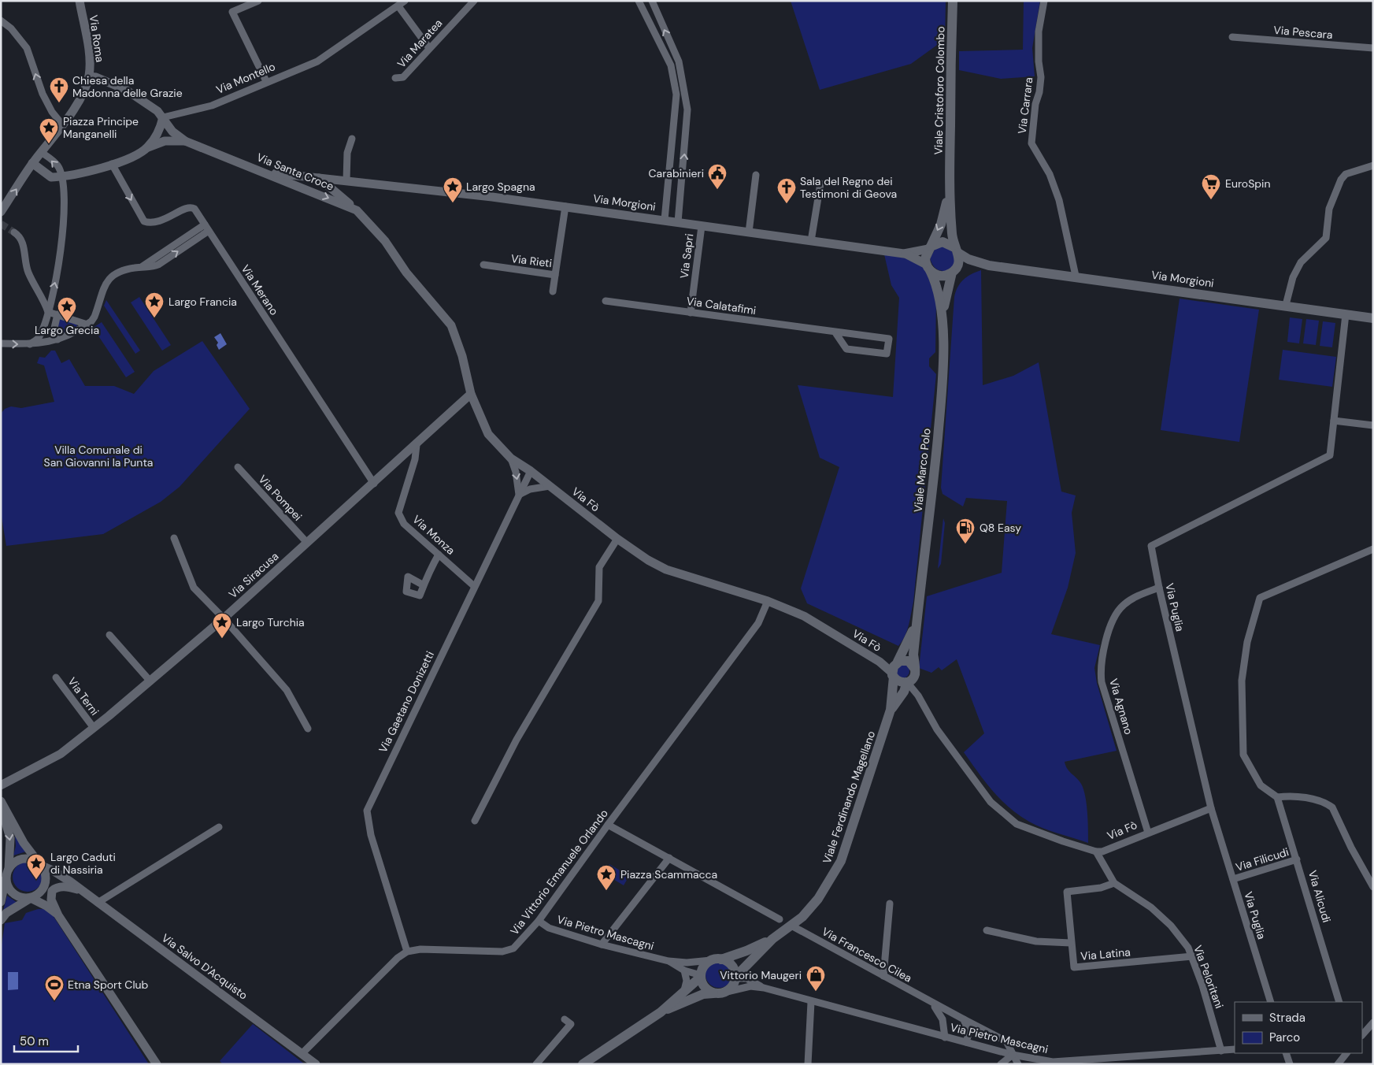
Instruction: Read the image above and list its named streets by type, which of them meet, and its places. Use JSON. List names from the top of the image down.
{
  "streets": {
    "main road": [
      "Viale Cristoforo Colombo",
      "Via Morgioni",
      "Viale Marco Polo",
      "Viale Ferdinando Magellano"
    ],
    "street": [
      "Via Pescara",
      "Via Roma",
      "Via Maratea",
      "Via Montello",
      "Via Carrara",
      "Via Santa Croce",
      "Via Sapri",
      "Via Rieti",
      "Via Merano",
      "Via Calatafimi",
      "Via Pompei",
      "Via Fò",
      "Via Monza",
      "Via Siracusa",
      "Via Puglia",
      "Via Terni",
      "Via Gaetano Donizetti",
      "Via Agnano",
      "Via Filicudi",
      "Via Vittorio Emanuele Orlando",
      "Via Alicudi",
      "Via Pietro Mascagni",
      "Via Latina",
      "Via Francesco Cilea",
      "Via Salvo D'Acquisto",
      "Via Peloritani"
    ]
  },
  "crossings": [
    ["Via Carrara", "Via Morgioni"],
    ["Via Santa Croce", "Via Morgioni"],
    ["Via Santa Croce", "Via Fò"],
    ["Via Morgioni", "Via Sapri"],
    ["Via Morgioni", "Via Rieti"],
    ["Via Morgioni", "Via Puglia"],
    ["Via Sapri", "Via Calatafimi"],
    ["Via Merano", "Via Siracusa"],
    ["Via Pompei", "Via Siracusa"],
    ["Via Fò", "Via Siracusa"],
    ["Via Fò", "Via Puglia"],
    ["Via Fò", "Via Gaetano Donizetti"],
    ["Via Fò", "Via Agnano"],
    ["Via Fò", "Via Vittorio Emanuele Orlando"],
    ["Via Fò", "Via Peloritani"],
    ["Via Monza", "Via Siracusa"],
    ["Via Monza", "Via Gaetano Donizetti"],
    ["Via Siracusa", "Via Terni"],
    ["Via Puglia", "Via Agnano"],
    ["Via Puglia", "Via Filicudi"],
    ["Via Gaetano Donizetti", "Via Vittorio Emanuele Orlando"],
    ["Viale Ferdinando Magellano", "Via Francesco Cilea"],
    ["Via Filicudi", "Via Alicudi"],
    ["Via Vittorio Emanuele Orlando", "Via Pietro Mascagni"],
    ["Via Pietro Mascagni", "Via Francesco Cilea"],
    ["Via Pietro Mascagni", "Via Peloritani"],
    ["Via Latina", "Via Peloritani"]
  ],
  "parks": ["Villa Comunale di San Giovanni la Punta"],
  "places": {
    "church": ["Chiesa della Madonna delle Grazie", "Sala del Regno dei Testimoni di Geova"],
    "place": [
      "Piazza Principe Manganelli",
      "Largo Spagna",
      "Largo Francia",
      "Largo Grecia",
      "Largo Turchia",
      "Largo Caduti di Nassiria",
      "Piazza Scammacca"
    ],
    "public building": ["Carabinieri"],
    "supermarket": ["EuroSpin"],
    "fuel station": ["Q8 Easy"],
    "shop": ["Vittorio Maugeri"],
    "sports": ["Etna Sport Club"]
  },
  "legend": ["Strada", "Parco"],
  "scale_bar": "50 m"
}
